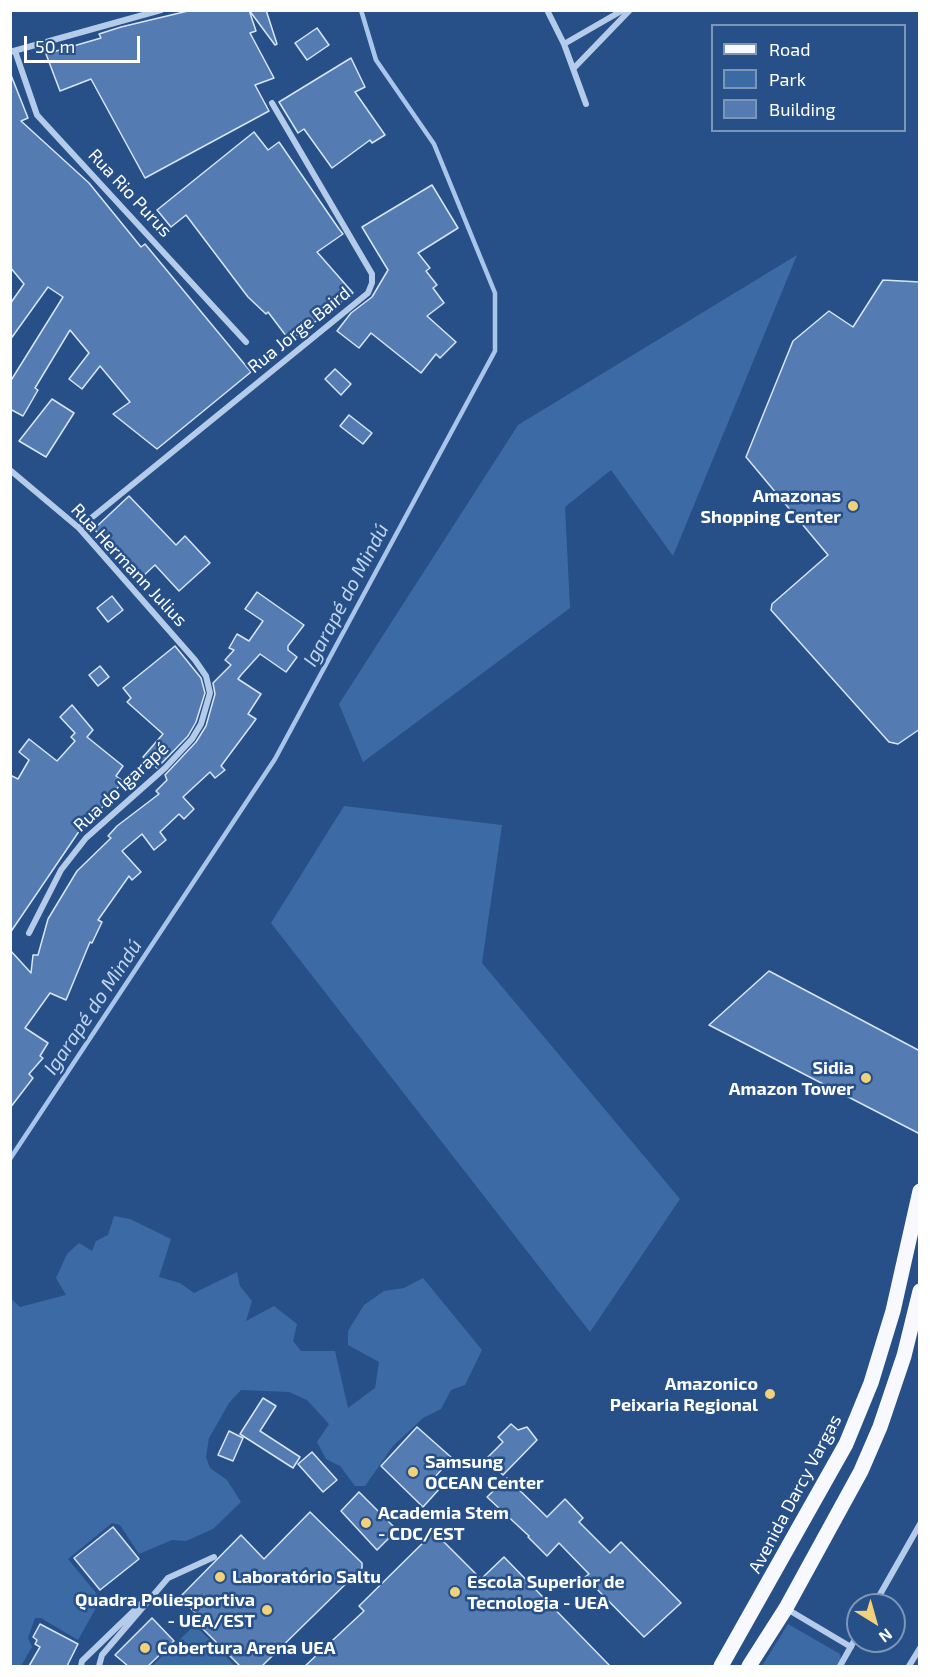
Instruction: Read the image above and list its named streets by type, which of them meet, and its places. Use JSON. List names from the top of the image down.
{
  "streets": {
    "main road": ["Avenida Darcy Vargas"],
    "street": [
      "Rua Rio Purus",
      "Rua Jorge Baird",
      "Rua Hermann Julius",
      "Rua do Igarapé"
    ]
  },
  "crossings": [
    ["Rua Jorge Baird", "Rua Hermann Julius"],
    ["Rua Hermann Julius", "Rua do Igarapé"]
  ],
  "water": ["Igarapé do Mindú"],
  "places": [
    "Amazonas Shopping Center",
    "Sidia Amazon Tower",
    "Amazonico Peixaria Regional",
    "Samsung OCEAN Center",
    "Academia Stem - CDC/EST",
    "Laboratório Saltu",
    "Escola Superior de Tecnologia - UEA",
    "Quadra Poliesportiva - UEA/EST",
    "Cobertura Arena UEA"
  ],
  "legend": ["Road", "Park", "Building"],
  "scale_bar": "50 m",
  "north": "bottom right"
}
